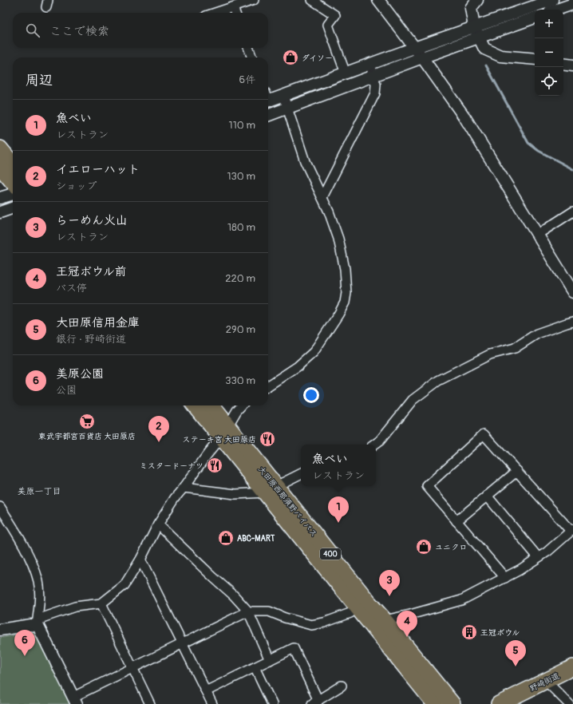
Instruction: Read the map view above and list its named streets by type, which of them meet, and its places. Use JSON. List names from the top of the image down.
{
  "streets": {
    "highway": ["大田原西那須野バイパス", "400", "野崎街道"]
  },
  "districts": ["美原一丁目"],
  "places": {
    "shop": ["ダイソー", "ABC-MART", "ユニクロ"],
    "supermarket": ["東武宇都宮百貨店 大田原店"],
    "restaurant": ["ステーキ宮 大田原店", "ミスタードーナツ"],
    "building": ["王冠ボウル"]
  },
  "page": {
    "map_buttons": ["+", "−"],
    "search": "ここで検索",
    "heading": ["周辺", "6件"],
    "list": [
      {
        "mark": "1",
        "name": "魚べい",
        "note": "レストラン",
        "value": "110 m"
      },
      {
        "mark": "2",
        "name": "イエローハット",
        "note": "ショップ",
        "value": "130 m"
      },
      {
        "mark": "3",
        "name": "らーめん火山",
        "note": "レストラン",
        "value": "180 m"
      },
      {
        "mark": "4",
        "name": "王冠ボウル前",
        "note": "バス停",
        "value": "220 m"
      },
      {
        "mark": "5",
        "name": "大田原信用金庫",
        "note": "銀行 · 野崎街道",
        "value": "290 m"
      },
      {
        "mark": "6",
        "name": "美原公園",
        "note": "公園",
        "value": "330 m"
      }
    ],
    "pins": [
      "2",
      "1",
      "3",
      "4",
      "6",
      "5"
    ],
    "popup": ["魚べい", "レストラン"]
  }
}
